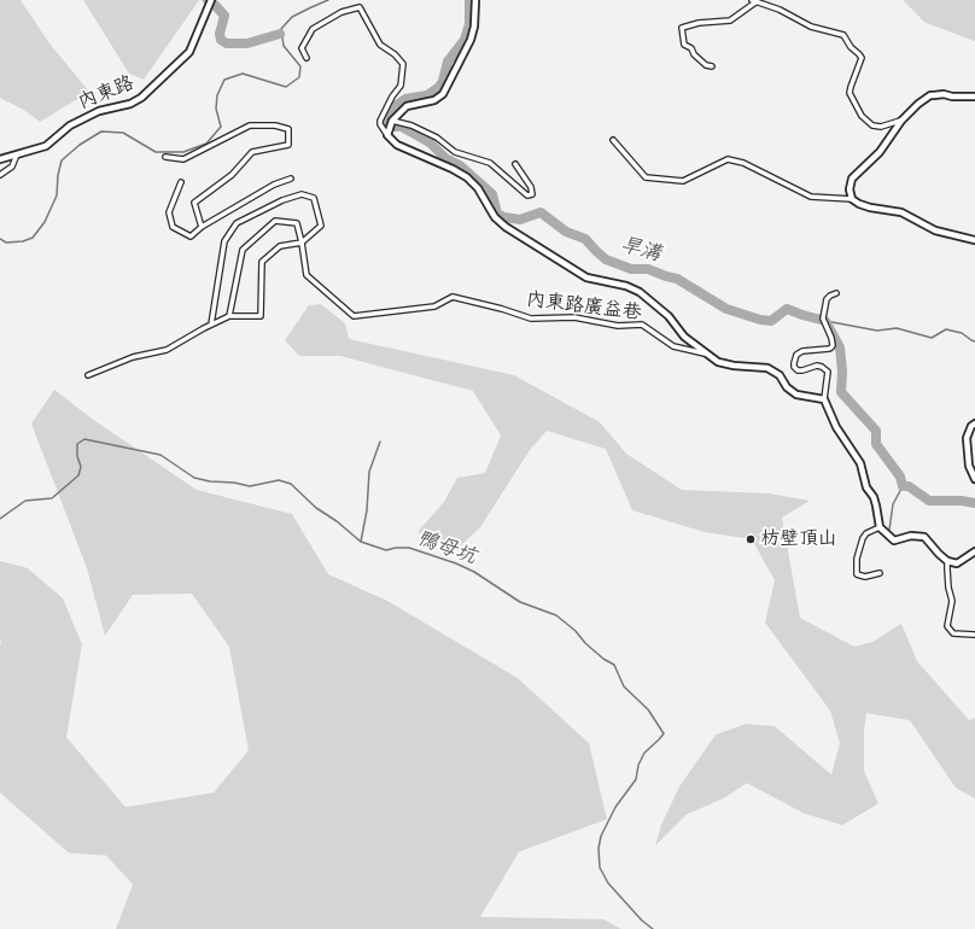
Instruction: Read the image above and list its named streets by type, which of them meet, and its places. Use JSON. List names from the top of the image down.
{
  "streets": {
    "street": ["內東路", "內東路廣益巷"]
  },
  "water": ["旱溝", "鴨母坑"],
  "places": ["枋壁頂山"]
}
